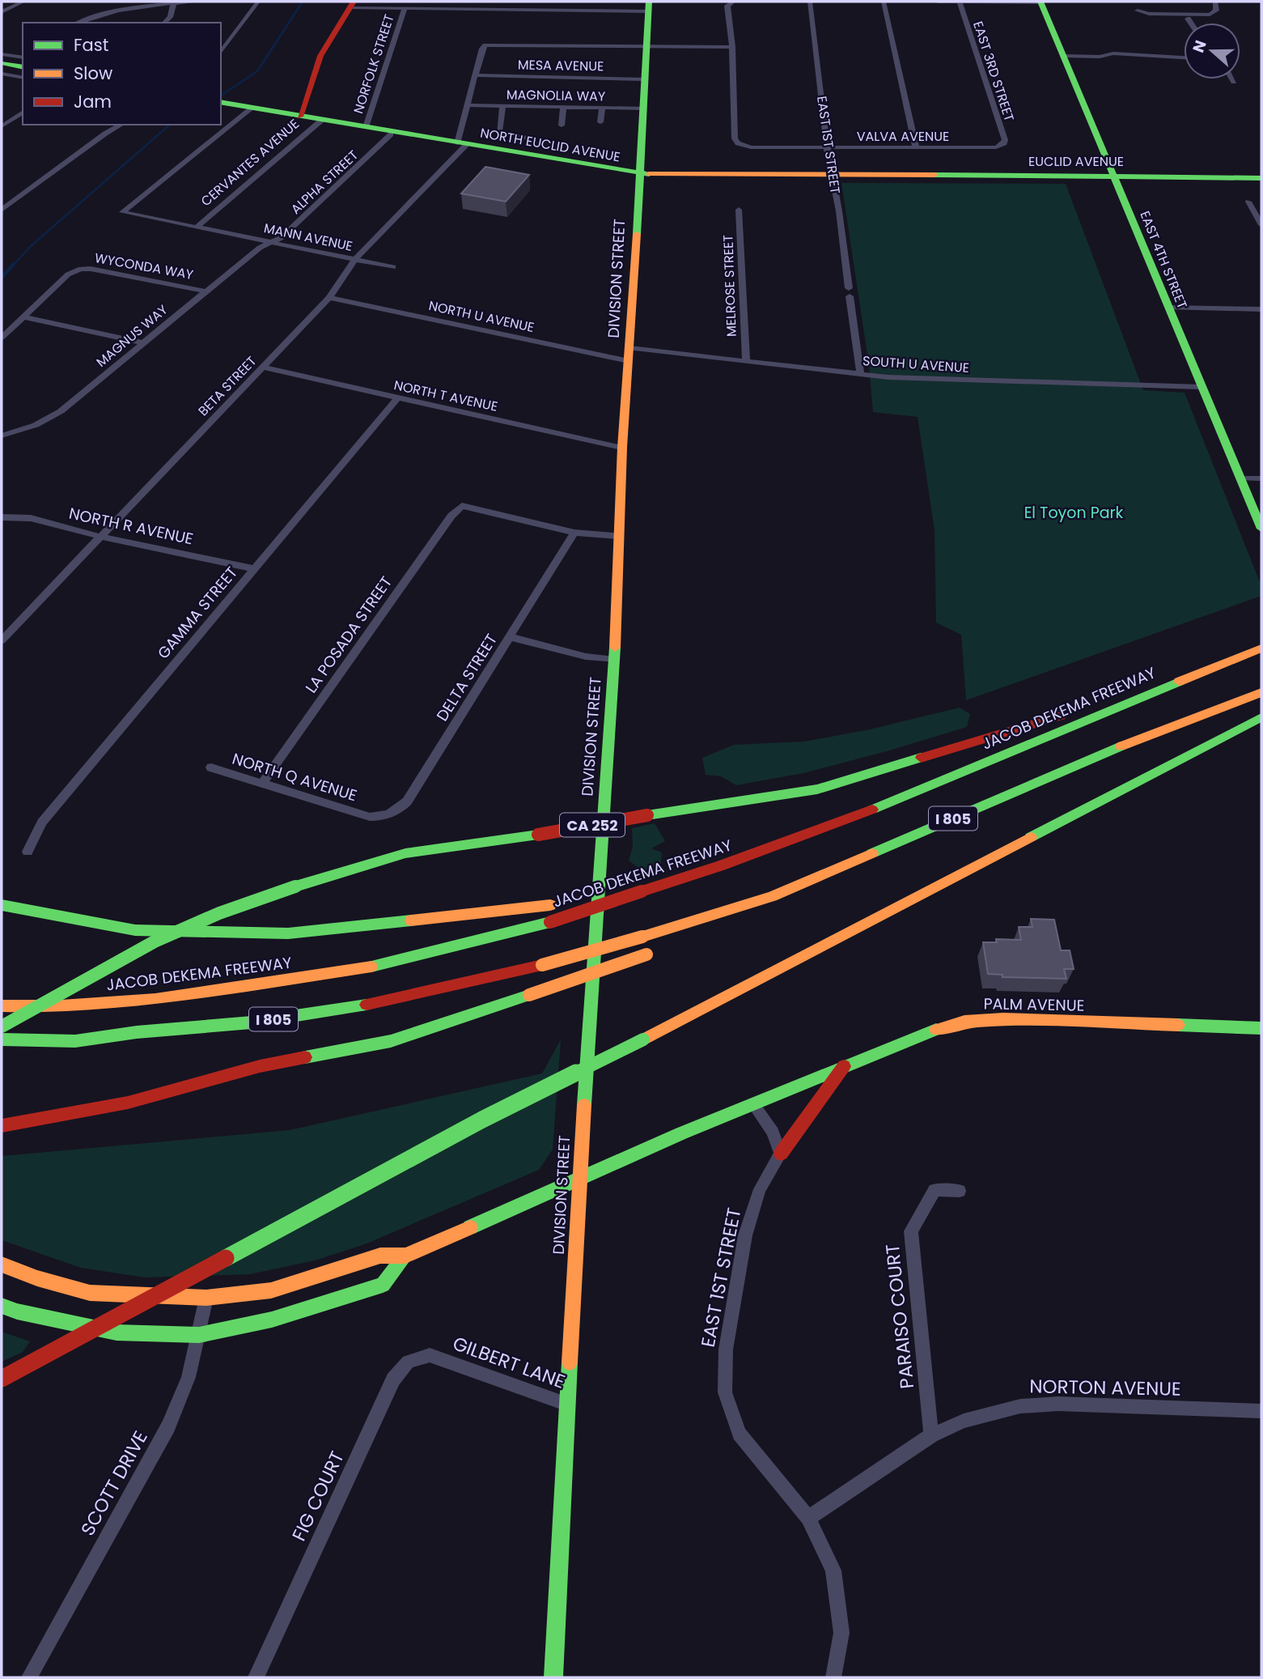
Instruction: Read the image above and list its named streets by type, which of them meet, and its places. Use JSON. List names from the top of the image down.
{
  "streets": {
    "main road": [
      "NORTH EUCLID AVENUE",
      "EUCLID AVENUE",
      "CERVANTES AVENUE",
      "EAST 4TH STREET",
      "DIVISION STREET",
      "JACOB DEKEMA FREEWAY",
      "I 805",
      "CA 252",
      "PALM AVENUE"
    ],
    "street": [
      "NORFOLK STREET",
      "MESA AVENUE",
      "EAST 3RD STREET",
      "MAGNOLIA WAY",
      "VALVA AVENUE",
      "EAST 1ST STREET",
      "ALPHA STREET",
      "MANN AVENUE",
      "WYCONDA WAY",
      "MELROSE STREET",
      "NORTH U AVENUE",
      "MAGNUS WAY",
      "SOUTH U AVENUE",
      "BETA STREET",
      "NORTH T AVENUE",
      "NORTH R AVENUE",
      "GAMMA STREET",
      "LA POSADA STREET",
      "DELTA STREET",
      "NORTH Q AVENUE",
      "PARAISO COURT",
      "GILBERT LANE",
      "NORTON AVENUE",
      "SCOTT DRIVE",
      "FIG COURT"
    ]
  },
  "crossings": [
    ["NORFOLK STREET", "NORTH EUCLID AVENUE"],
    ["MESA AVENUE", "DIVISION STREET"],
    ["MESA AVENUE", "BETA STREET"],
    ["EAST 3RD STREET", "VALVA AVENUE"],
    ["MAGNOLIA WAY", "DIVISION STREET"],
    ["MAGNOLIA WAY", "BETA STREET"],
    ["VALVA AVENUE", "EAST 1ST STREET"],
    ["NORTH EUCLID AVENUE", "EUCLID AVENUE"],
    ["NORTH EUCLID AVENUE", "CERVANTES AVENUE"],
    ["NORTH EUCLID AVENUE", "ALPHA STREET"],
    ["NORTH EUCLID AVENUE", "MANN AVENUE"],
    ["NORTH EUCLID AVENUE", "DIVISION STREET"],
    ["NORTH EUCLID AVENUE", "BETA STREET"],
    ["EAST 1ST STREET", "EUCLID AVENUE"],
    ["EAST 1ST STREET", "SOUTH U AVENUE"],
    ["EAST 1ST STREET", "NORTON AVENUE"],
    ["EUCLID AVENUE", "EAST 4TH STREET"],
    ["EUCLID AVENUE", "DIVISION STREET"],
    ["CERVANTES AVENUE", "MANN AVENUE"],
    ["ALPHA STREET", "MANN AVENUE"],
    ["ALPHA STREET", "MAGNUS WAY"],
    ["MANN AVENUE", "MAGNUS WAY"],
    ["MANN AVENUE", "BETA STREET"],
    ["EAST 4TH STREET", "SOUTH U AVENUE"],
    ["WYCONDA WAY", "MAGNUS WAY"],
    ["DIVISION STREET", "NORTH U AVENUE"],
    ["DIVISION STREET", "SOUTH U AVENUE"],
    ["DIVISION STREET", "BETA STREET"],
    ["DIVISION STREET", "NORTH T AVENUE"],
    ["DIVISION STREET", "PALM AVENUE"],
    ["DIVISION STREET", "GILBERT LANE"],
    ["MELROSE STREET", "SOUTH U AVENUE"],
    ["NORTH U AVENUE", "SOUTH U AVENUE"],
    ["NORTH U AVENUE", "BETA STREET"],
    ["BETA STREET", "NORTH T AVENUE"],
    ["BETA STREET", "NORTH R AVENUE"],
    ["NORTH T AVENUE", "GAMMA STREET"],
    ["NORTH R AVENUE", "GAMMA STREET"],
    ["LA POSADA STREET", "DELTA STREET"],
    ["LA POSADA STREET", "NORTH Q AVENUE"],
    ["DELTA STREET", "NORTH Q AVENUE"],
    ["JACOB DEKEMA FREEWAY", "CA 252"],
    ["PARAISO COURT", "NORTON AVENUE"],
    ["GILBERT LANE", "FIG COURT"]
  ],
  "parks": ["El Toyon Park"],
  "legend": ["Fast", "Slow", "Jam"],
  "north": "left"
}
